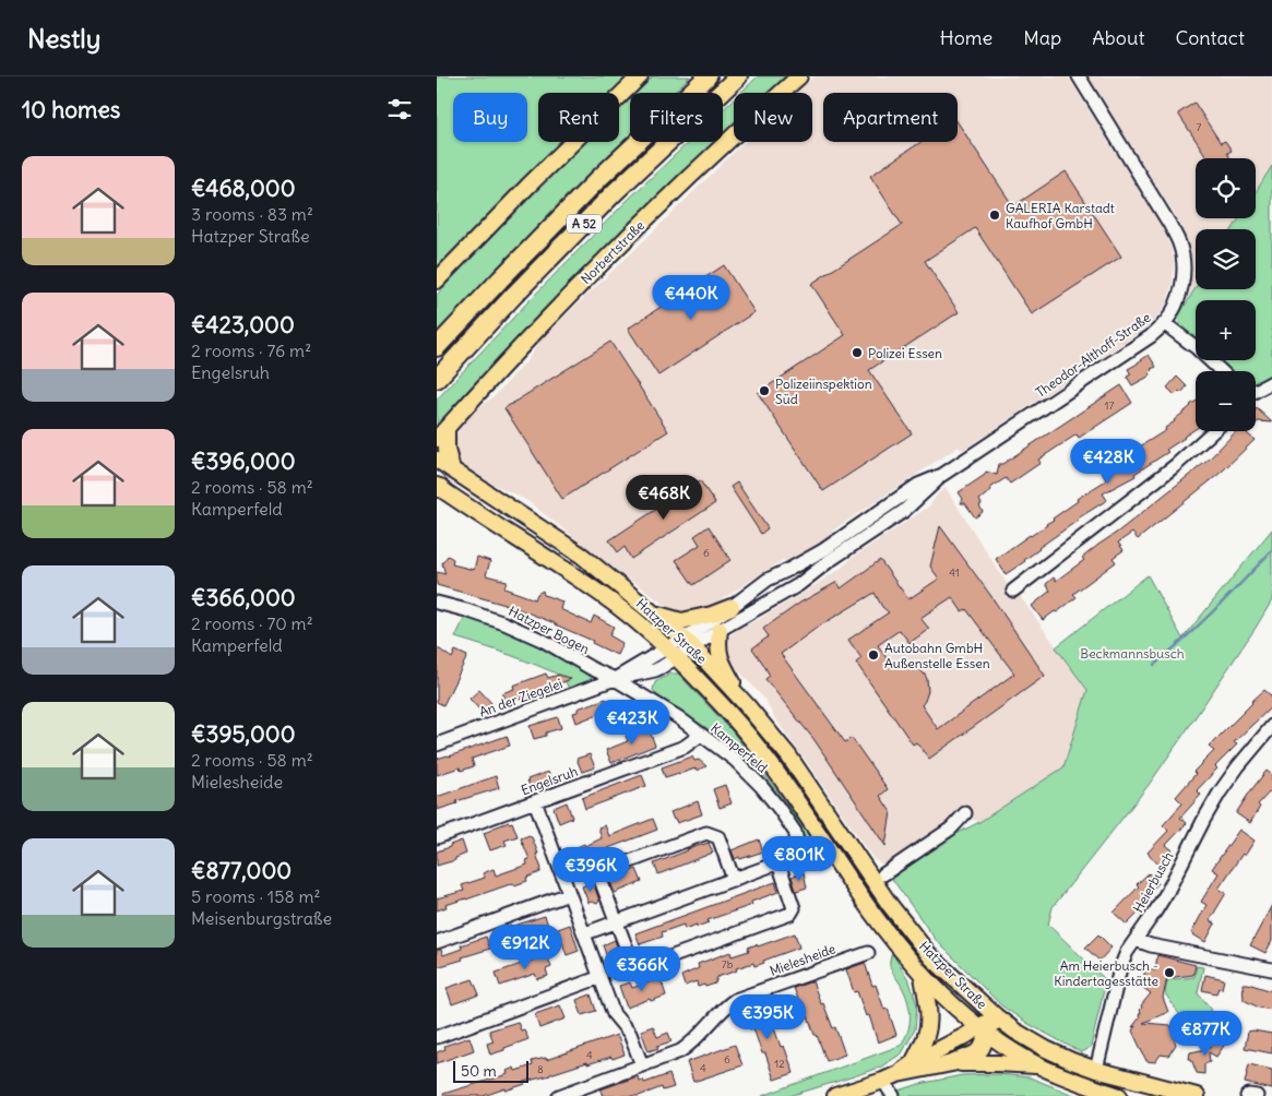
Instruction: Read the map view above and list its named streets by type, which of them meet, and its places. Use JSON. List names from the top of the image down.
{
  "streets": {
    "highway": ["A 52"],
    "main road": ["Norbertstraße", "Hatzper Straße"],
    "street": [
      "Theodor-Althoff-Straße",
      "Hatzper Bogen",
      "An der Ziegelei",
      "Kamperfeld",
      "Engelsruh",
      "Heierbusch",
      "Mielesheide"
    ]
  },
  "crossings": [
    ["Theodor-Althoff-Straße", "Hatzper Straße"],
    ["Theodor-Althoff-Straße", "An der Ziegelei"],
    ["Hatzper Bogen", "An der Ziegelei"],
    ["Hatzper Bogen", "Kamperfeld"],
    ["Hatzper Straße", "An der Ziegelei"],
    ["Hatzper Straße", "Heierbusch"],
    ["An der Ziegelei", "Kamperfeld"],
    ["Kamperfeld", "Engelsruh"]
  ],
  "parks": ["Beckmannsbusch"],
  "places": [
    "GALERIA Karstadt Kaufhof GmbH",
    "Polizei Essen",
    "Polizeiinspektion Süd",
    "Autobahn GmbH Außenstelle Essen",
    "Am Heierbusch - Kindertagesstätte"
  ],
  "house_numbers": [
    "7",
    "17",
    "6",
    "41",
    "7b",
    "4",
    "6",
    "12",
    "4",
    "8"
  ],
  "scale_bar": "50 m",
  "page": {
    "header": "Nestly",
    "nav": [
      "Home",
      "Map",
      "About",
      "Contact"
    ],
    "heading": "10 homes",
    "chip": [
      "Buy",
      "Rent",
      "Filters",
      "New",
      "Apartment"
    ],
    "list": [
      {
        "name": "€468,000",
        "note": "3 rooms · 83 m² · Hatzper Straße"
      },
      {
        "name": "€423,000",
        "note": "2 rooms · 76 m² · Engelsruh"
      },
      {
        "name": "€396,000",
        "note": "2 rooms · 58 m² · Kamperfeld"
      },
      {
        "name": "€366,000",
        "note": "2 rooms · 70 m² · Kamperfeld"
      },
      {
        "name": "€395,000",
        "note": "2 rooms · 58 m² · Mielesheide"
      },
      {
        "name": "€877,000",
        "note": "5 rooms · 158 m² · Meisenburgstraße"
      }
    ],
    "map_buttons": ["+", "−"],
    "price": [
      "€440K",
      "€428K",
      "€468K",
      "€423K",
      "€801K",
      "€396K",
      "€912K",
      "€366K",
      "€395K",
      "€877K"
    ],
    "scale": "50 m"
  }
}
